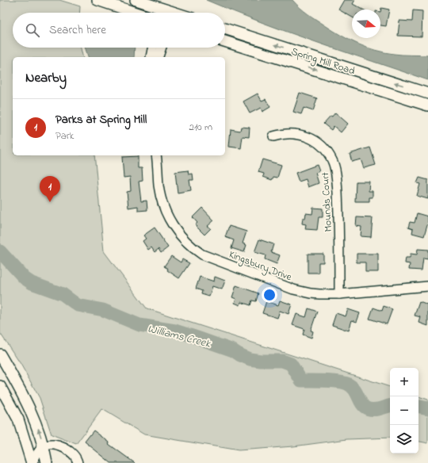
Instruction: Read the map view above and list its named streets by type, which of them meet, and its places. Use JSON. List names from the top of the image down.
{
  "streets": {
    "street": ["Spring Mill Road", "Mounds Court", "Kingsbury Drive"]
  },
  "crossings": [
    ["Mounds Court", "Kingsbury Drive"]
  ],
  "water": ["Williams Creek"],
  "north": "right",
  "page": {
    "search": "Search here",
    "heading": "Nearby",
    "list": [
      {
        "mark": "1",
        "name": "Parks at Spring Mill",
        "note": "Park",
        "value": "210 m"
      }
    ],
    "pins": "1",
    "map_buttons": ["+", "−"]
  }
}
